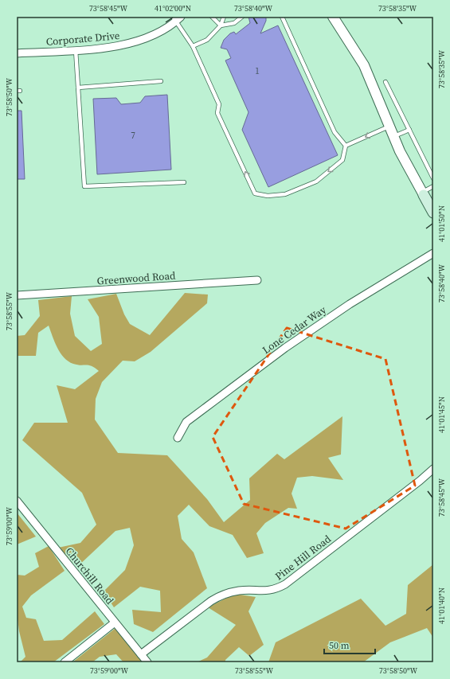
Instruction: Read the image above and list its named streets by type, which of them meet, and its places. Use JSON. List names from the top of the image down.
{
  "streets": {
    "street": [
      "Corporate Drive",
      "Greenwood Road",
      "Lone Cedar Way",
      "Pine Hill Road",
      "Churchill Road"
    ]
  },
  "crossings": [
    ["Pine Hill Road", "Churchill Road"]
  ],
  "house_numbers": ["1", "7"],
  "scale_bar": "50 m",
  "coordinates": [
    "73°58'45\"W",
    "41°02'00\"N",
    "73°58'40\"W",
    "73°58'35\"W",
    "73°58'50\"W",
    "41°01'50\"N",
    "73°58'55\"W",
    "41°01'45\"N",
    "73°59'00\"W",
    "41°01'40\"N"
  ]
}
